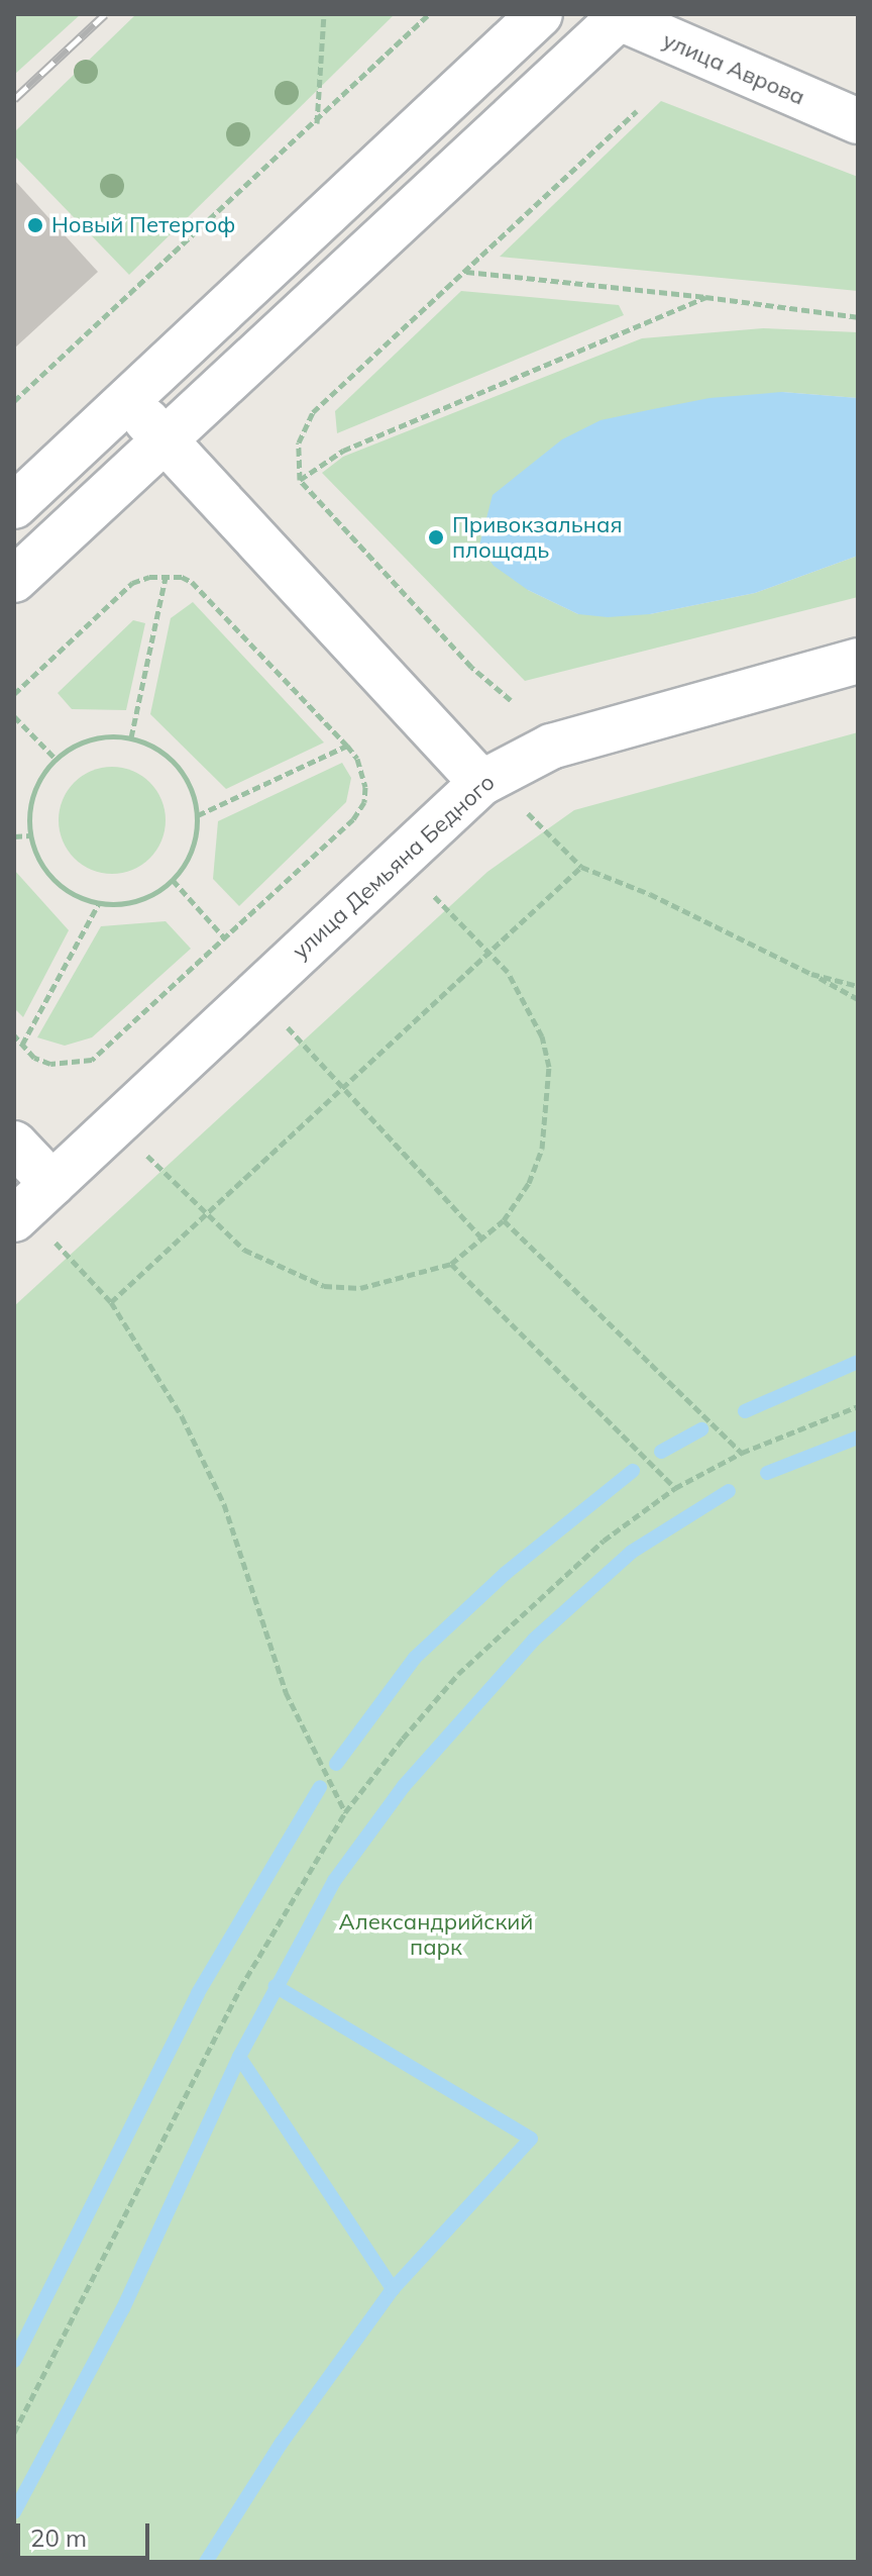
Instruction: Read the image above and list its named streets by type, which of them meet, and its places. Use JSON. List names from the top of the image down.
{
  "streets": {
    "street": ["улица Аврова", "улица Демьяна Бедного"]
  },
  "parks": ["Александрийский парк"],
  "places": ["Новый Петергоф", "Привокзальная площадь"],
  "scale_bar": "20 m"
}
